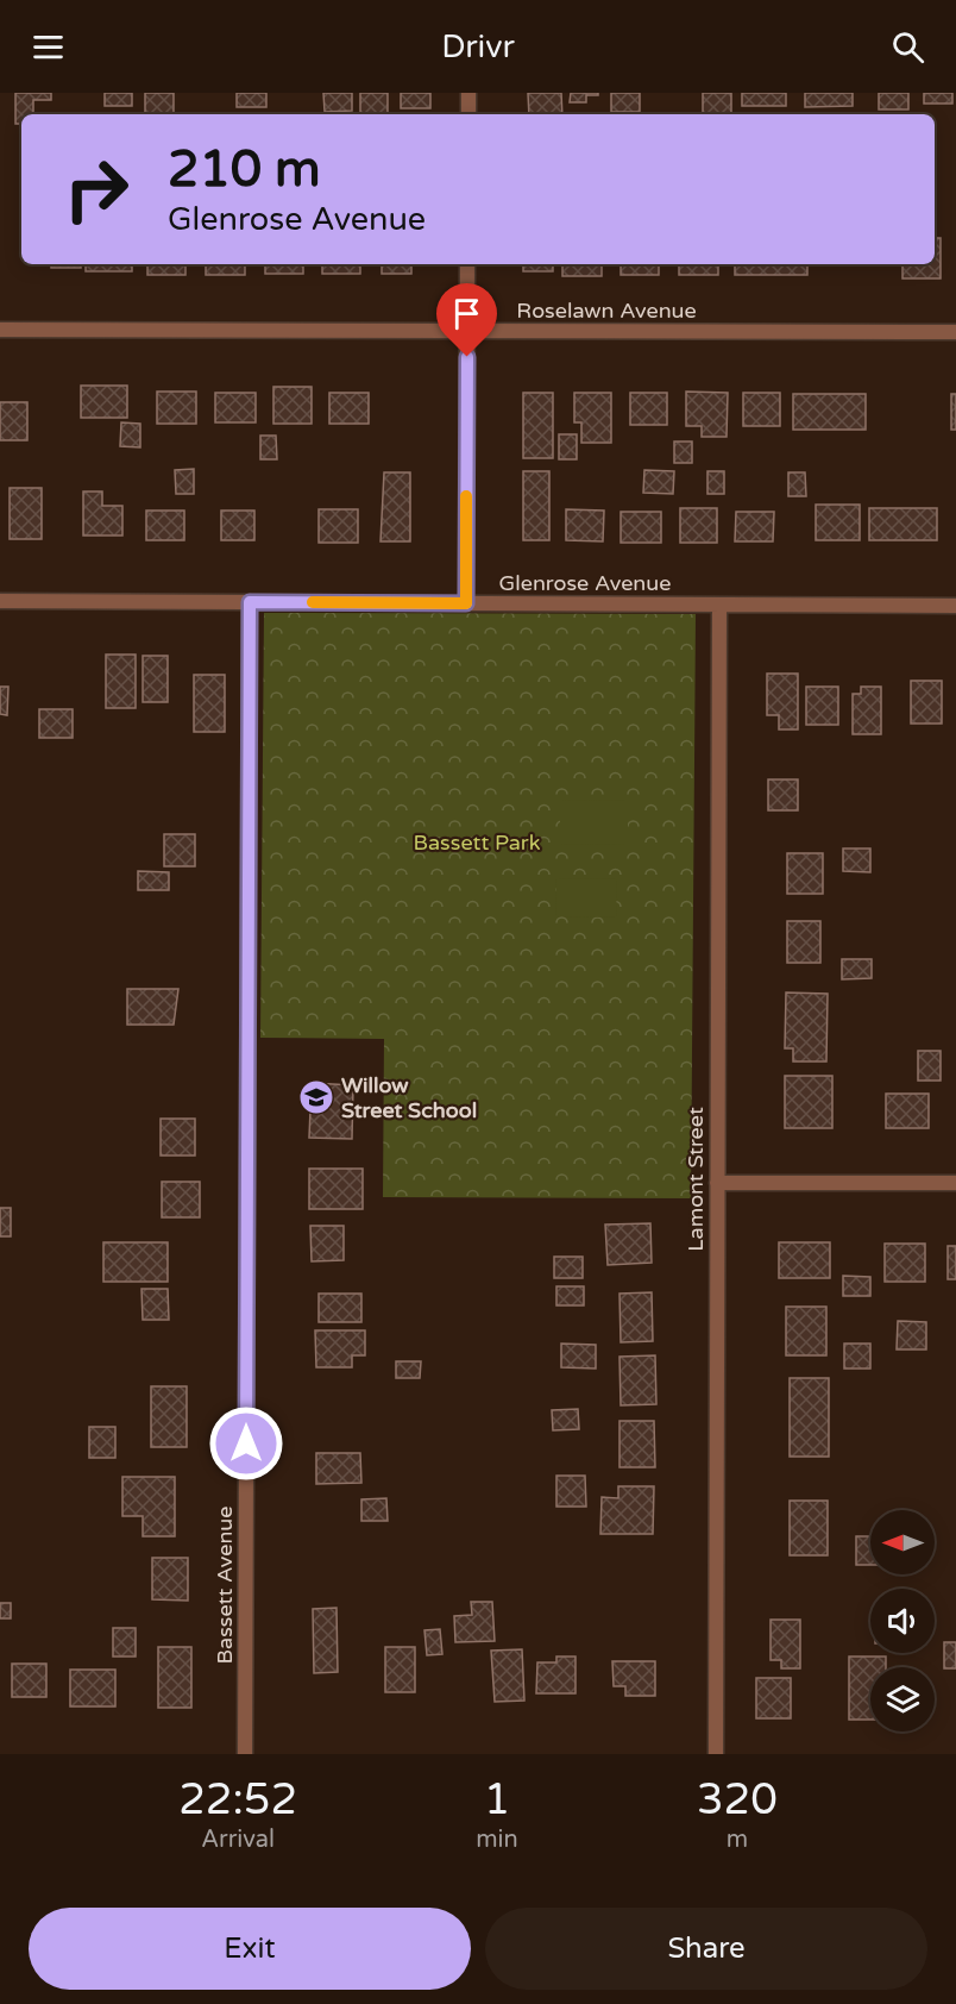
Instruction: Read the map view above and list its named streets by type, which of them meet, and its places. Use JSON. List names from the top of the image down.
{
  "streets": {
    "street": [
      "Roselawn Avenue",
      "Glenrose Avenue",
      "Lamont Street",
      "Bassett Avenue"
    ]
  },
  "crossings": [
    ["Glenrose Avenue", "Lamont Street"],
    ["Glenrose Avenue", "Bassett Avenue"]
  ],
  "parks": ["Bassett Park"],
  "places": {
    "school or university": ["Willow Street School"]
  },
  "north": "left",
  "page": {
    "header": "Drivr",
    "turn": ["210 m", "Glenrose Avenue"],
    "eta": [
      "22:52",
      "Arrival",
      "1",
      "min",
      "320",
      "m"
    ],
    "buttons": ["Exit", "Share"]
  }
}
